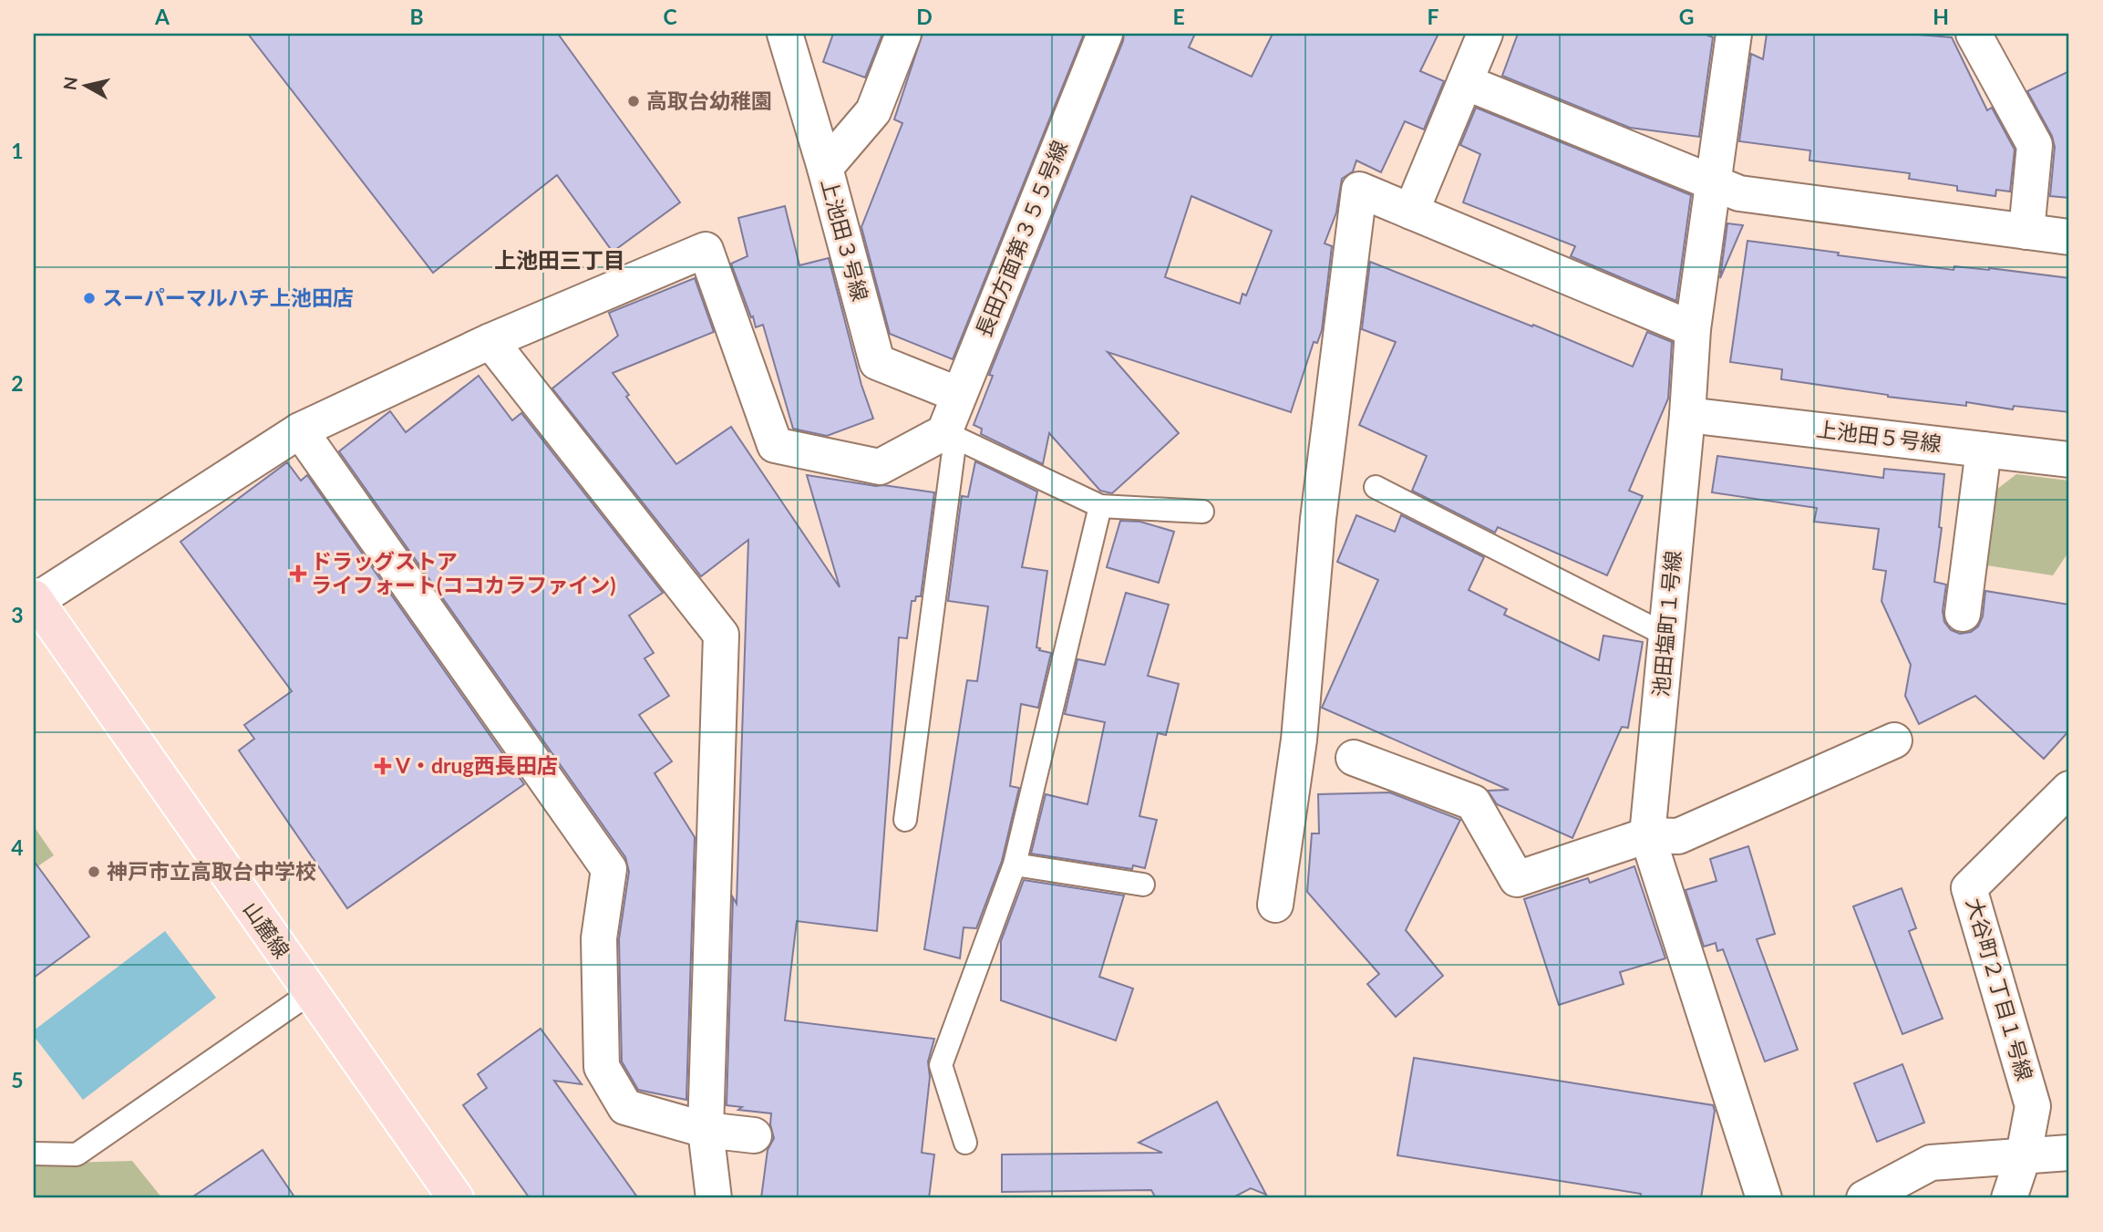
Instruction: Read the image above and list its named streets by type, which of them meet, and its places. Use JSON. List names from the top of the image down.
{
  "streets": {
    "main road": ["山麓線"],
    "street": [
      "長田方面第３５５号線",
      "上池田３号線",
      "上池田５号線",
      "池田塩町１号線",
      "大谷町２丁目１号線"
    ]
  },
  "crossings": [
    ["長田方面第３５５号線", "上池田３号線"],
    ["上池田５号線", "池田塩町１号線"]
  ],
  "districts": ["上池田三丁目"],
  "places": {
    "other": ["高取台幼稚園", "スーパーマルハチ上池田店", "神戸市立高取台中学校"],
    "health": ["ドラッグストア ライフォート(ココカラファイン)", "V・drug西長田店"]
  },
  "north": "left",
  "grid": {
    "columns": [
      "A",
      "B",
      "C",
      "D",
      "E",
      "F",
      "G",
      "H"
    ],
    "rows": [
      "1",
      "2",
      "3",
      "4",
      "5"
    ]
  }
}
